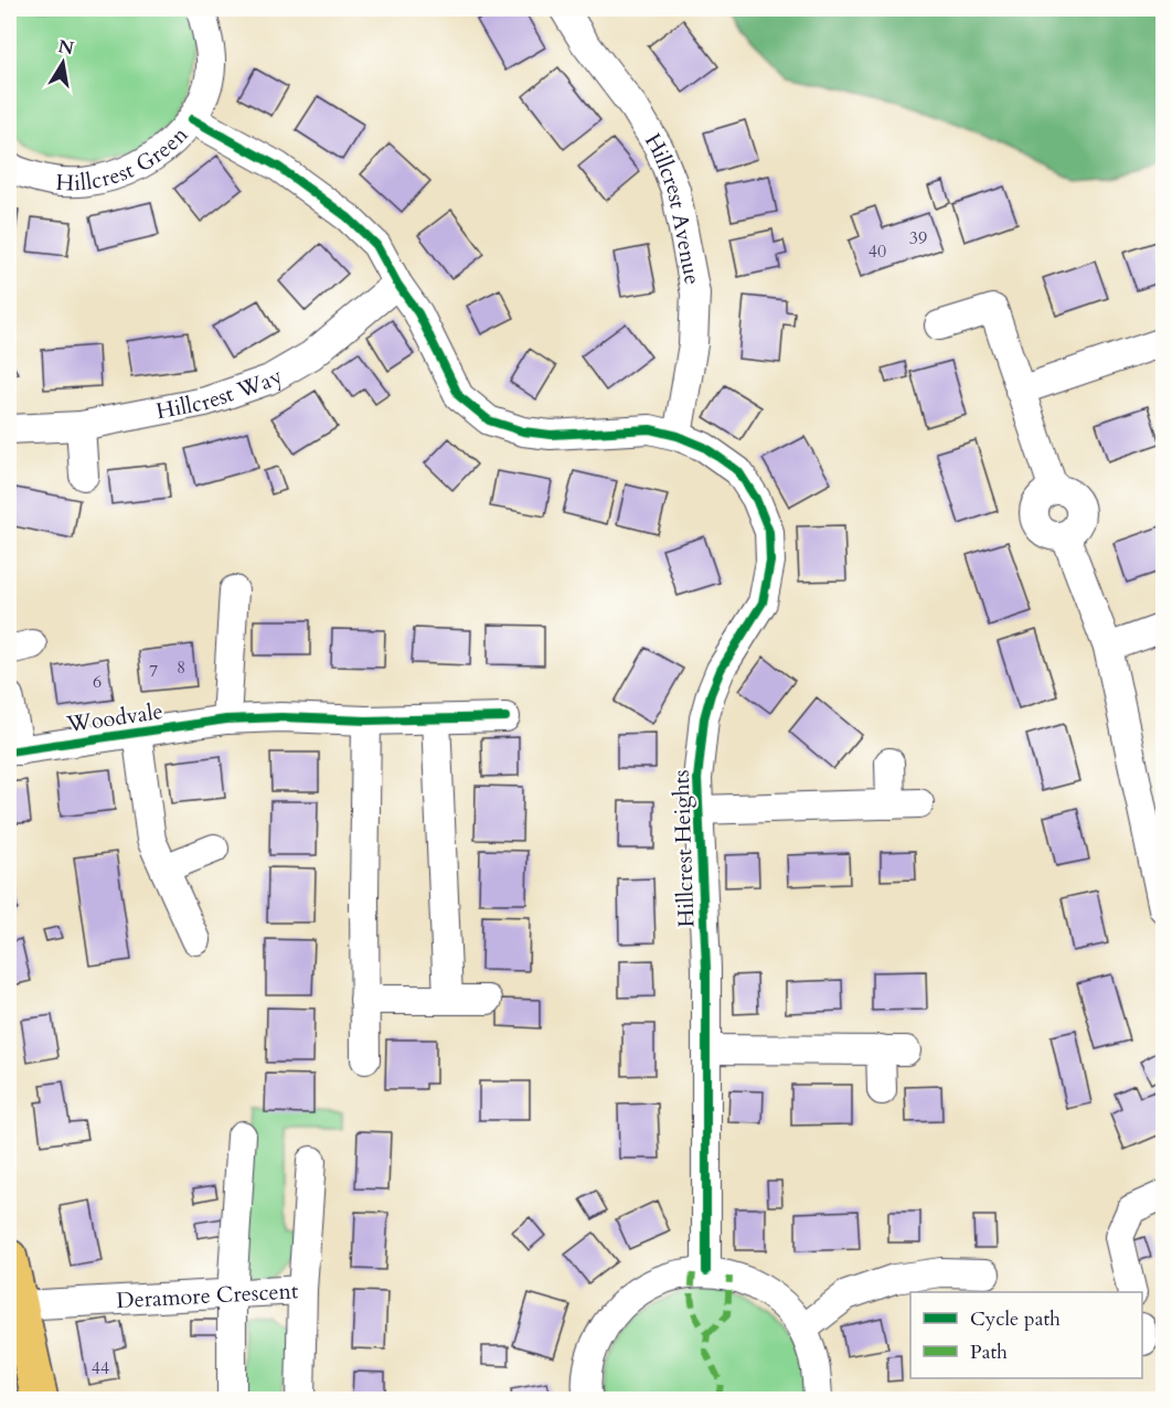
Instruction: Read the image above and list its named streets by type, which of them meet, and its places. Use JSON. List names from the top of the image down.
{
  "streets": {
    "street": [
      "Hillcrest Green",
      "Hillcrest Avenue",
      "Hillcrest Way",
      "Woodvale",
      "Hillcrest Heights",
      "Deramore Crescent"
    ]
  },
  "crossings": [
    ["Hillcrest Green", "Hillcrest Heights"],
    ["Hillcrest Avenue", "Hillcrest Heights"],
    ["Hillcrest Way", "Hillcrest Heights"]
  ],
  "house_numbers": [
    "39",
    "40",
    "8",
    "7",
    "6",
    "44"
  ],
  "legend": ["Cycle path", "Path"],
  "north": "top"
}
